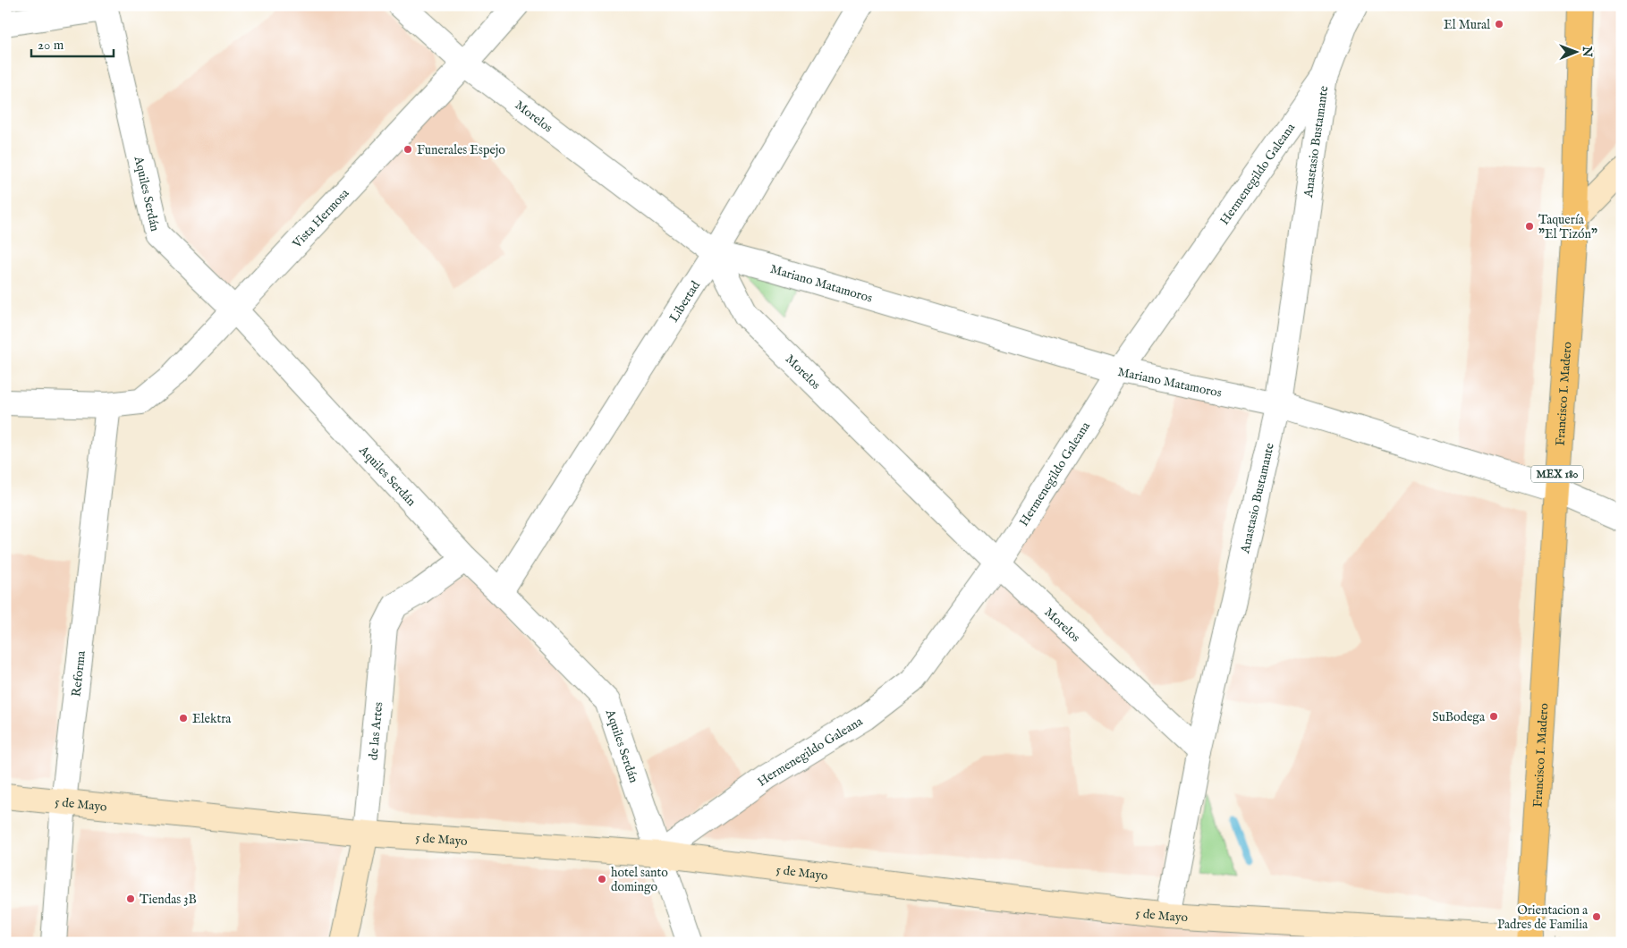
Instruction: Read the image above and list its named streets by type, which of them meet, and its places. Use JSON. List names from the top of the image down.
{
  "streets": {
    "main road": ["Francisco I. Madero", "MEX 180"],
    "street": [
      "Morelos",
      "Anastasio Bustamante",
      "Hermenegildo Galeana",
      "Aquiles Serdán",
      "Vista Hermosa",
      "Mariano Matamoros",
      "Libertad",
      "Reforma",
      "de las Artes",
      "5 de Mayo"
    ]
  },
  "crossings": [
    ["Morelos", "Anastasio Bustamante"],
    ["Morelos", "Hermenegildo Galeana"],
    ["Morelos", "Vista Hermosa"],
    ["Morelos", "Mariano Matamoros"],
    ["Morelos", "Libertad"],
    ["Anastasio Bustamante", "Hermenegildo Galeana"],
    ["Anastasio Bustamante", "Mariano Matamoros"],
    ["Anastasio Bustamante", "5 de Mayo"],
    ["Hermenegildo Galeana", "Aquiles Serdán"],
    ["Hermenegildo Galeana", "Mariano Matamoros"],
    ["Hermenegildo Galeana", "5 de Mayo"],
    ["Aquiles Serdán", "Vista Hermosa"],
    ["Aquiles Serdán", "Libertad"],
    ["Aquiles Serdán", "de las Artes"],
    ["Aquiles Serdán", "5 de Mayo"],
    ["Vista Hermosa", "Reforma"],
    ["Mariano Matamoros", "Libertad"],
    ["Mariano Matamoros", "Francisco I. Madero"],
    ["Francisco I. Madero", "5 de Mayo"],
    ["Reforma", "5 de Mayo"],
    ["de las Artes", "5 de Mayo"]
  ],
  "places": [
    "El Mural",
    "Funerales Espejo",
    "Taquería \"El Tizón\"",
    "SuBodega",
    "Elektra",
    "hotel santo domingo",
    "Tiendas 3B",
    "Orientacion a Padres de Familia"
  ],
  "scale_bar": "20 m",
  "north": "right"
}
